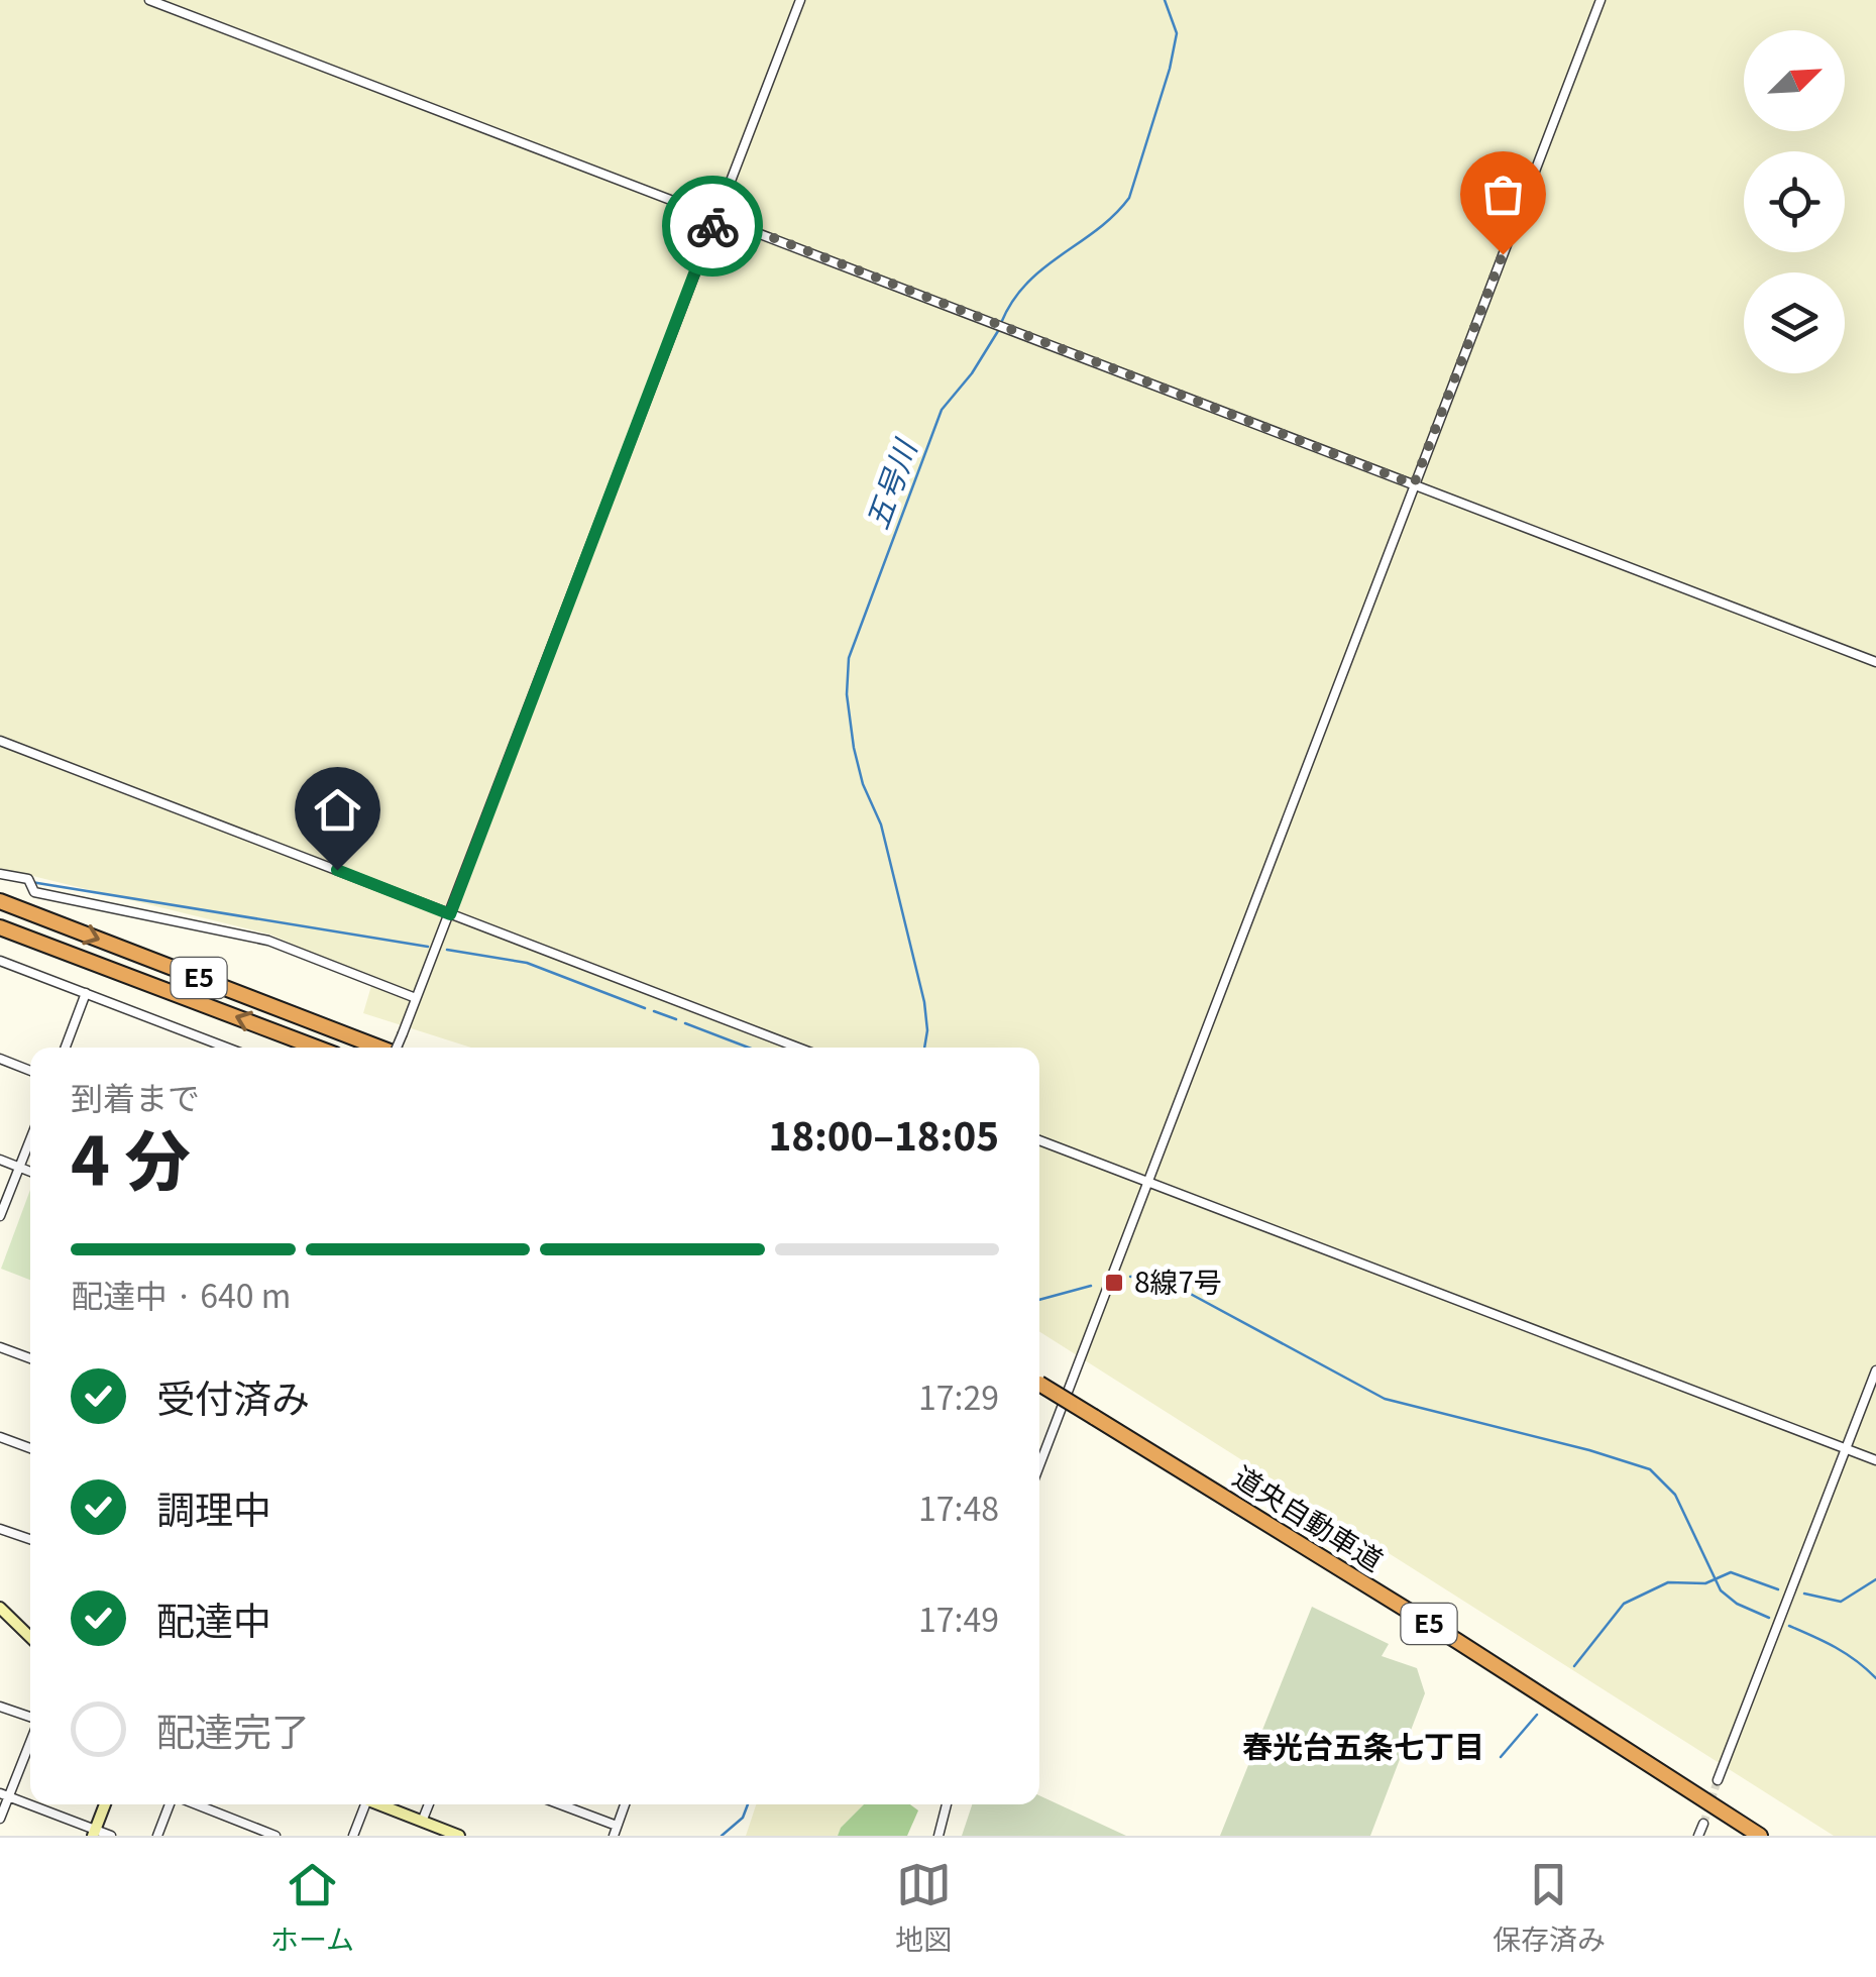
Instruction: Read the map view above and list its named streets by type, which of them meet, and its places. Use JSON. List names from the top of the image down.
{
  "streets": {
    "highway": ["E5", "道央自動車道"]
  },
  "districts": ["春光台五条七丁目"],
  "water": ["五号川"],
  "places": {
    "transit": ["8線7号"]
  },
  "north": "top right",
  "page": {
    "heading": ["4 分", "到着まで", "18:00–18:05"],
    "bar": "配達中 · 640 m",
    "list": [
      ["受付済み", "17:29"],
      ["調理中", "17:48"],
      ["配達中", "17:49"],
      "配達完了"
    ],
    "tabs": ["ホーム", "地図", "保存済み"]
  }
}
